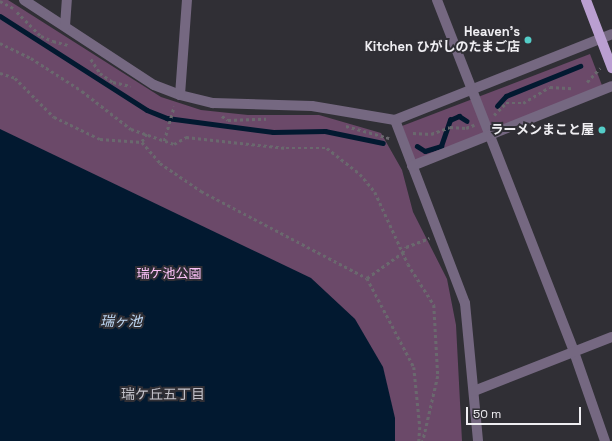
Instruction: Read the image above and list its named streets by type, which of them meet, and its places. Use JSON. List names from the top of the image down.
{
  "districts": ["瑞ケ丘五丁目"],
  "water": ["瑞ヶ池"],
  "parks": ["瑞ケ池公園"],
  "places": ["Heaven's Kitchen ひがしのたまご店", "ラーメンまこと屋"],
  "scale_bar": "50 m"
}
